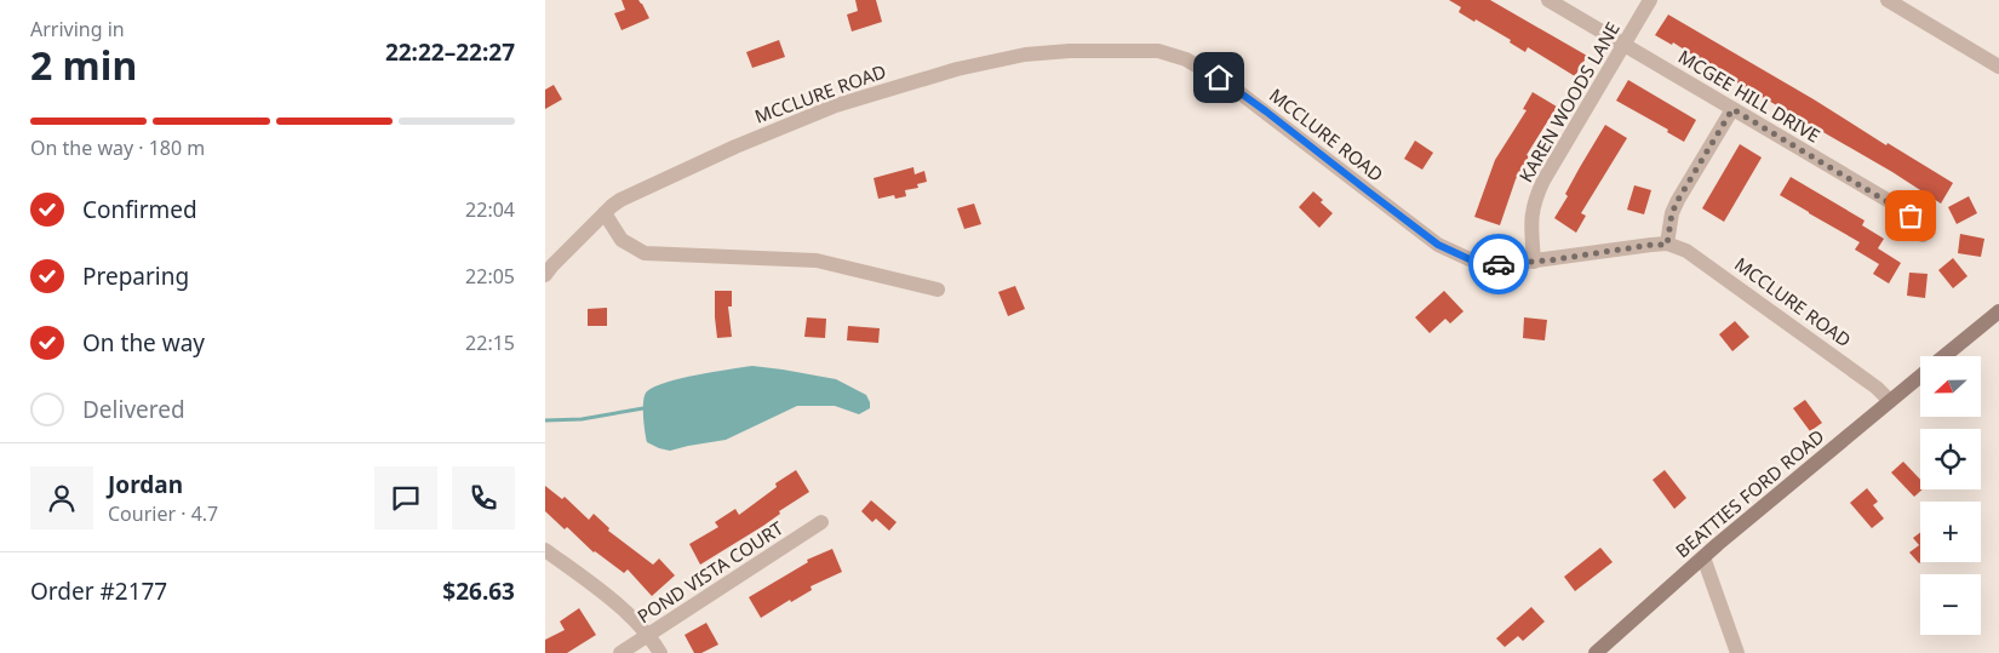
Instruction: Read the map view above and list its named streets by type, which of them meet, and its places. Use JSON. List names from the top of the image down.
{
  "streets": {
    "main road": ["BEATTIES FORD ROAD"],
    "street": [
      "MCCLURE ROAD",
      "MCGEE HILL DRIVE",
      "KAREN WOODS LANE",
      "POND VISTA COURT"
    ]
  },
  "crossings": [
    ["MCCLURE ROAD", "KAREN WOODS LANE"],
    ["MCCLURE ROAD", "BEATTIES FORD ROAD"],
    ["MCGEE HILL DRIVE", "KAREN WOODS LANE"]
  ],
  "north": "left",
  "page": {
    "heading": ["2 min", "Arriving in", "22:22–22:27"],
    "panel": [
      "Jordan",
      "Courier · 4.7",
      "Order #2177",
      "$26.63"
    ],
    "bar": "On the way · 180 m",
    "list": [
      ["Confirmed", "22:04"],
      ["Preparing", "22:05"],
      ["On the way", "22:15"],
      "Delivered"
    ],
    "map_buttons": ["+", "−"]
  }
}
